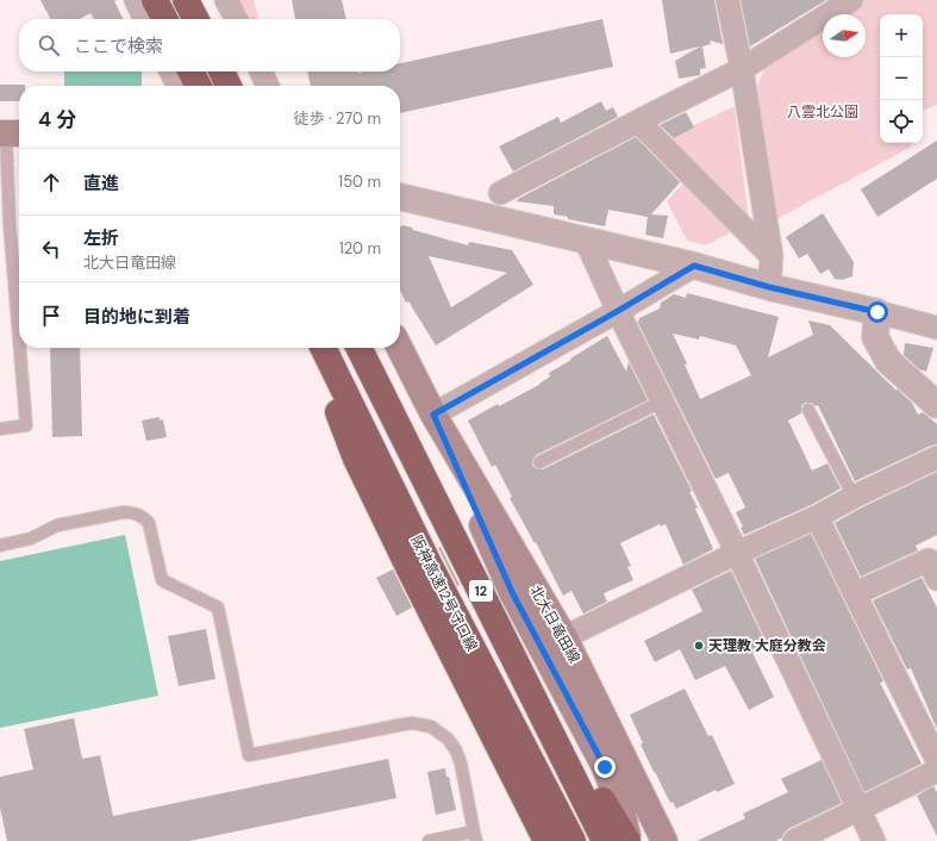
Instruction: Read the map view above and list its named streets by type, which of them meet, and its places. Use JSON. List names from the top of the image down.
{
  "streets": {
    "highway": ["12", "阪神高速12号守口線"],
    "main road": ["北大日竜田線"]
  },
  "parks": ["八雲北公園"],
  "places": ["天理教 大庭分教会"],
  "north": "right",
  "page": {
    "map_buttons": ["+", "−"],
    "search": "ここで検索",
    "heading": ["4 分", "徒歩 · 270 m"],
    "list": [
      ["直進", "150 m"],
      ["左折", "北大日竜田線", "120 m"],
      "目的地に到着"
    ]
  }
}
